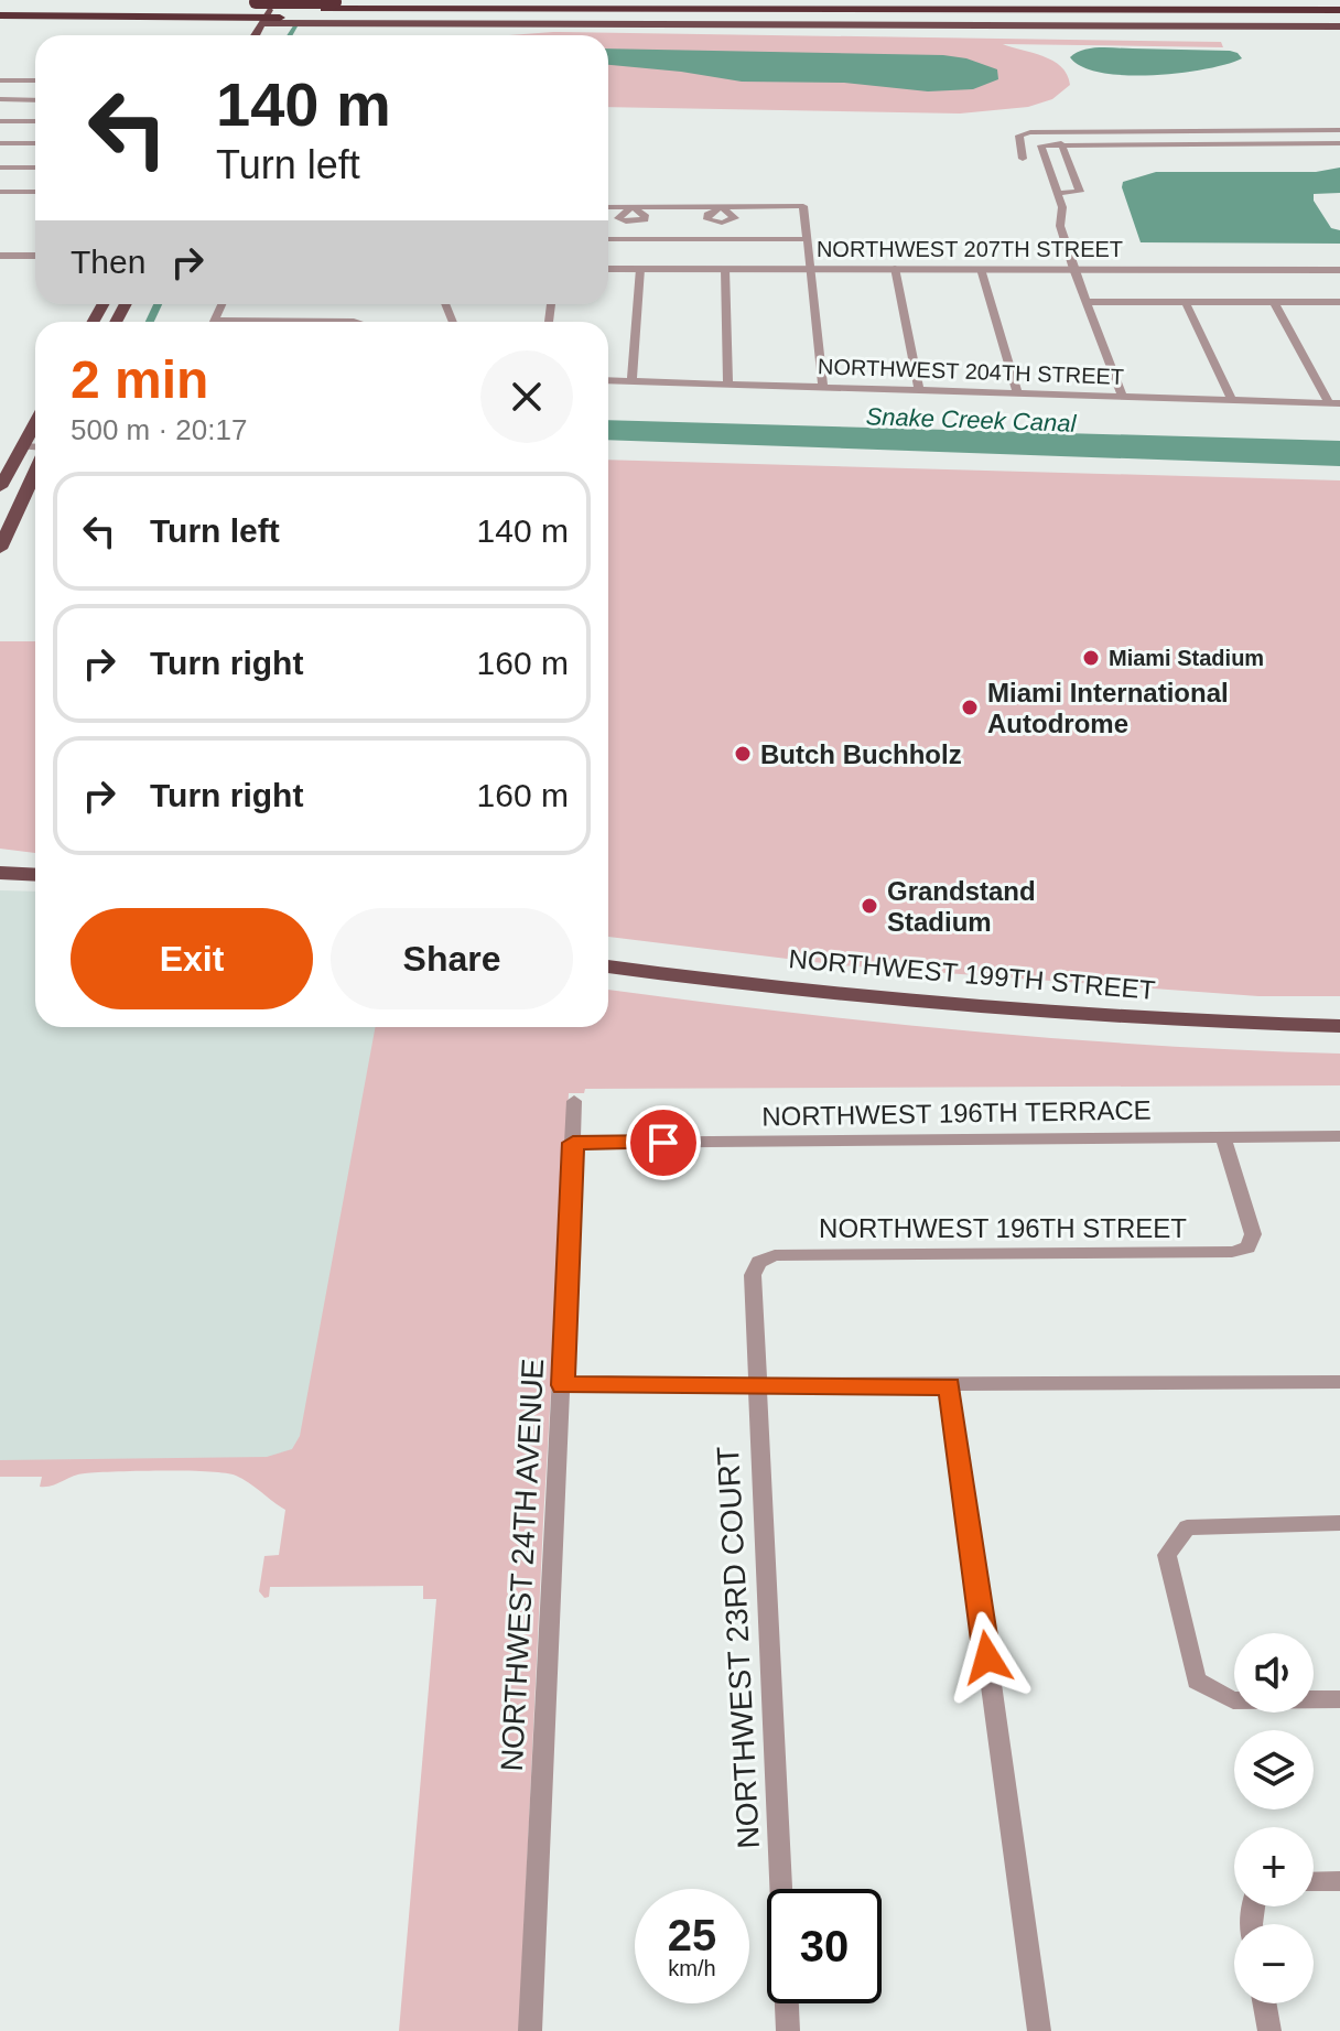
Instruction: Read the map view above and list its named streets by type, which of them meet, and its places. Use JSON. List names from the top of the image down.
{
  "streets": {
    "main road": ["NORTHWEST 199TH STREET"],
    "street": [
      "NORTHWEST 207TH STREET",
      "NORTHWEST 204TH STREET",
      "NORTHWEST 196TH TERRACE",
      "NORTHWEST 196TH STREET",
      "NORTHWEST 24TH AVENUE",
      "NORTHWEST 23RD COURT"
    ]
  },
  "crossings": [
    ["NORTHWEST 196TH TERRACE", "NORTHWEST 196TH STREET"],
    ["NORTHWEST 196TH TERRACE", "NORTHWEST 24TH AVENUE"],
    ["NORTHWEST 196TH STREET", "NORTHWEST 23RD COURT"]
  ],
  "water": ["Snake Creek Canal"],
  "places": [
    "Miami Stadium",
    "Miami International Autodrome",
    "Butch Buchholz",
    "Grandstand Stadium"
  ],
  "page": {
    "turn": ["140 m", "Turn left"],
    "then": "Then",
    "heading": ["2 min", "500 m · 20:17"],
    "list": [
      {
        "name": "Turn left",
        "value": "140 m"
      },
      {
        "name": "Turn right",
        "value": "160 m"
      },
      {
        "name": "Turn right",
        "value": "160 m"
      }
    ],
    "buttons": ["Exit", "Share"],
    "map_buttons": ["+", "−"],
    "speed": "25 km/h",
    "limit": "30"
  }
}
